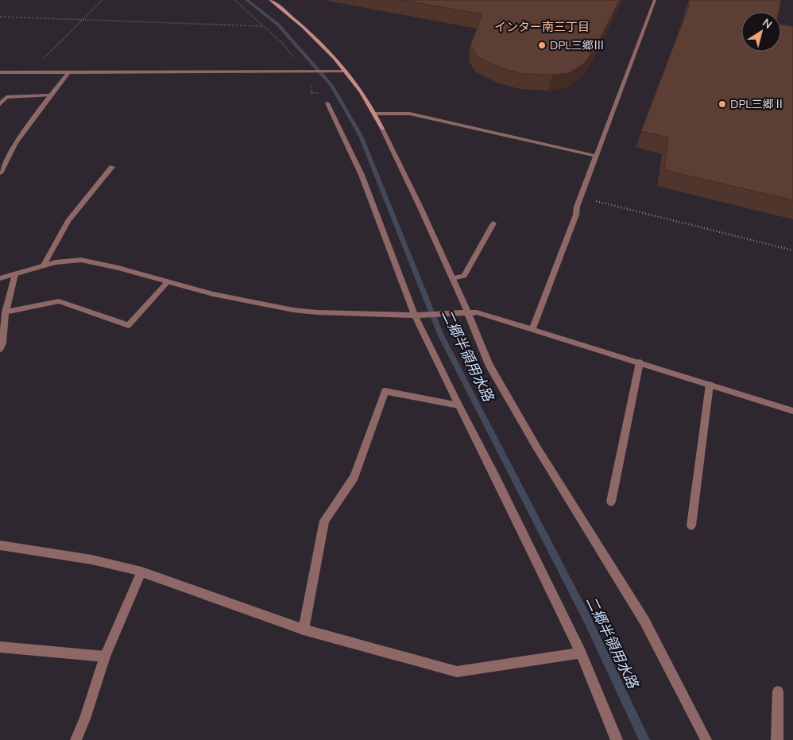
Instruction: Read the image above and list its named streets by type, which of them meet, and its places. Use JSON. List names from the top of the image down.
{
  "districts": ["インター南三丁目"],
  "water": ["二郷半領用水路"],
  "places": ["DPL三郷Ⅲ", "DPL三郷Ⅱ"],
  "north": "top right"
}
